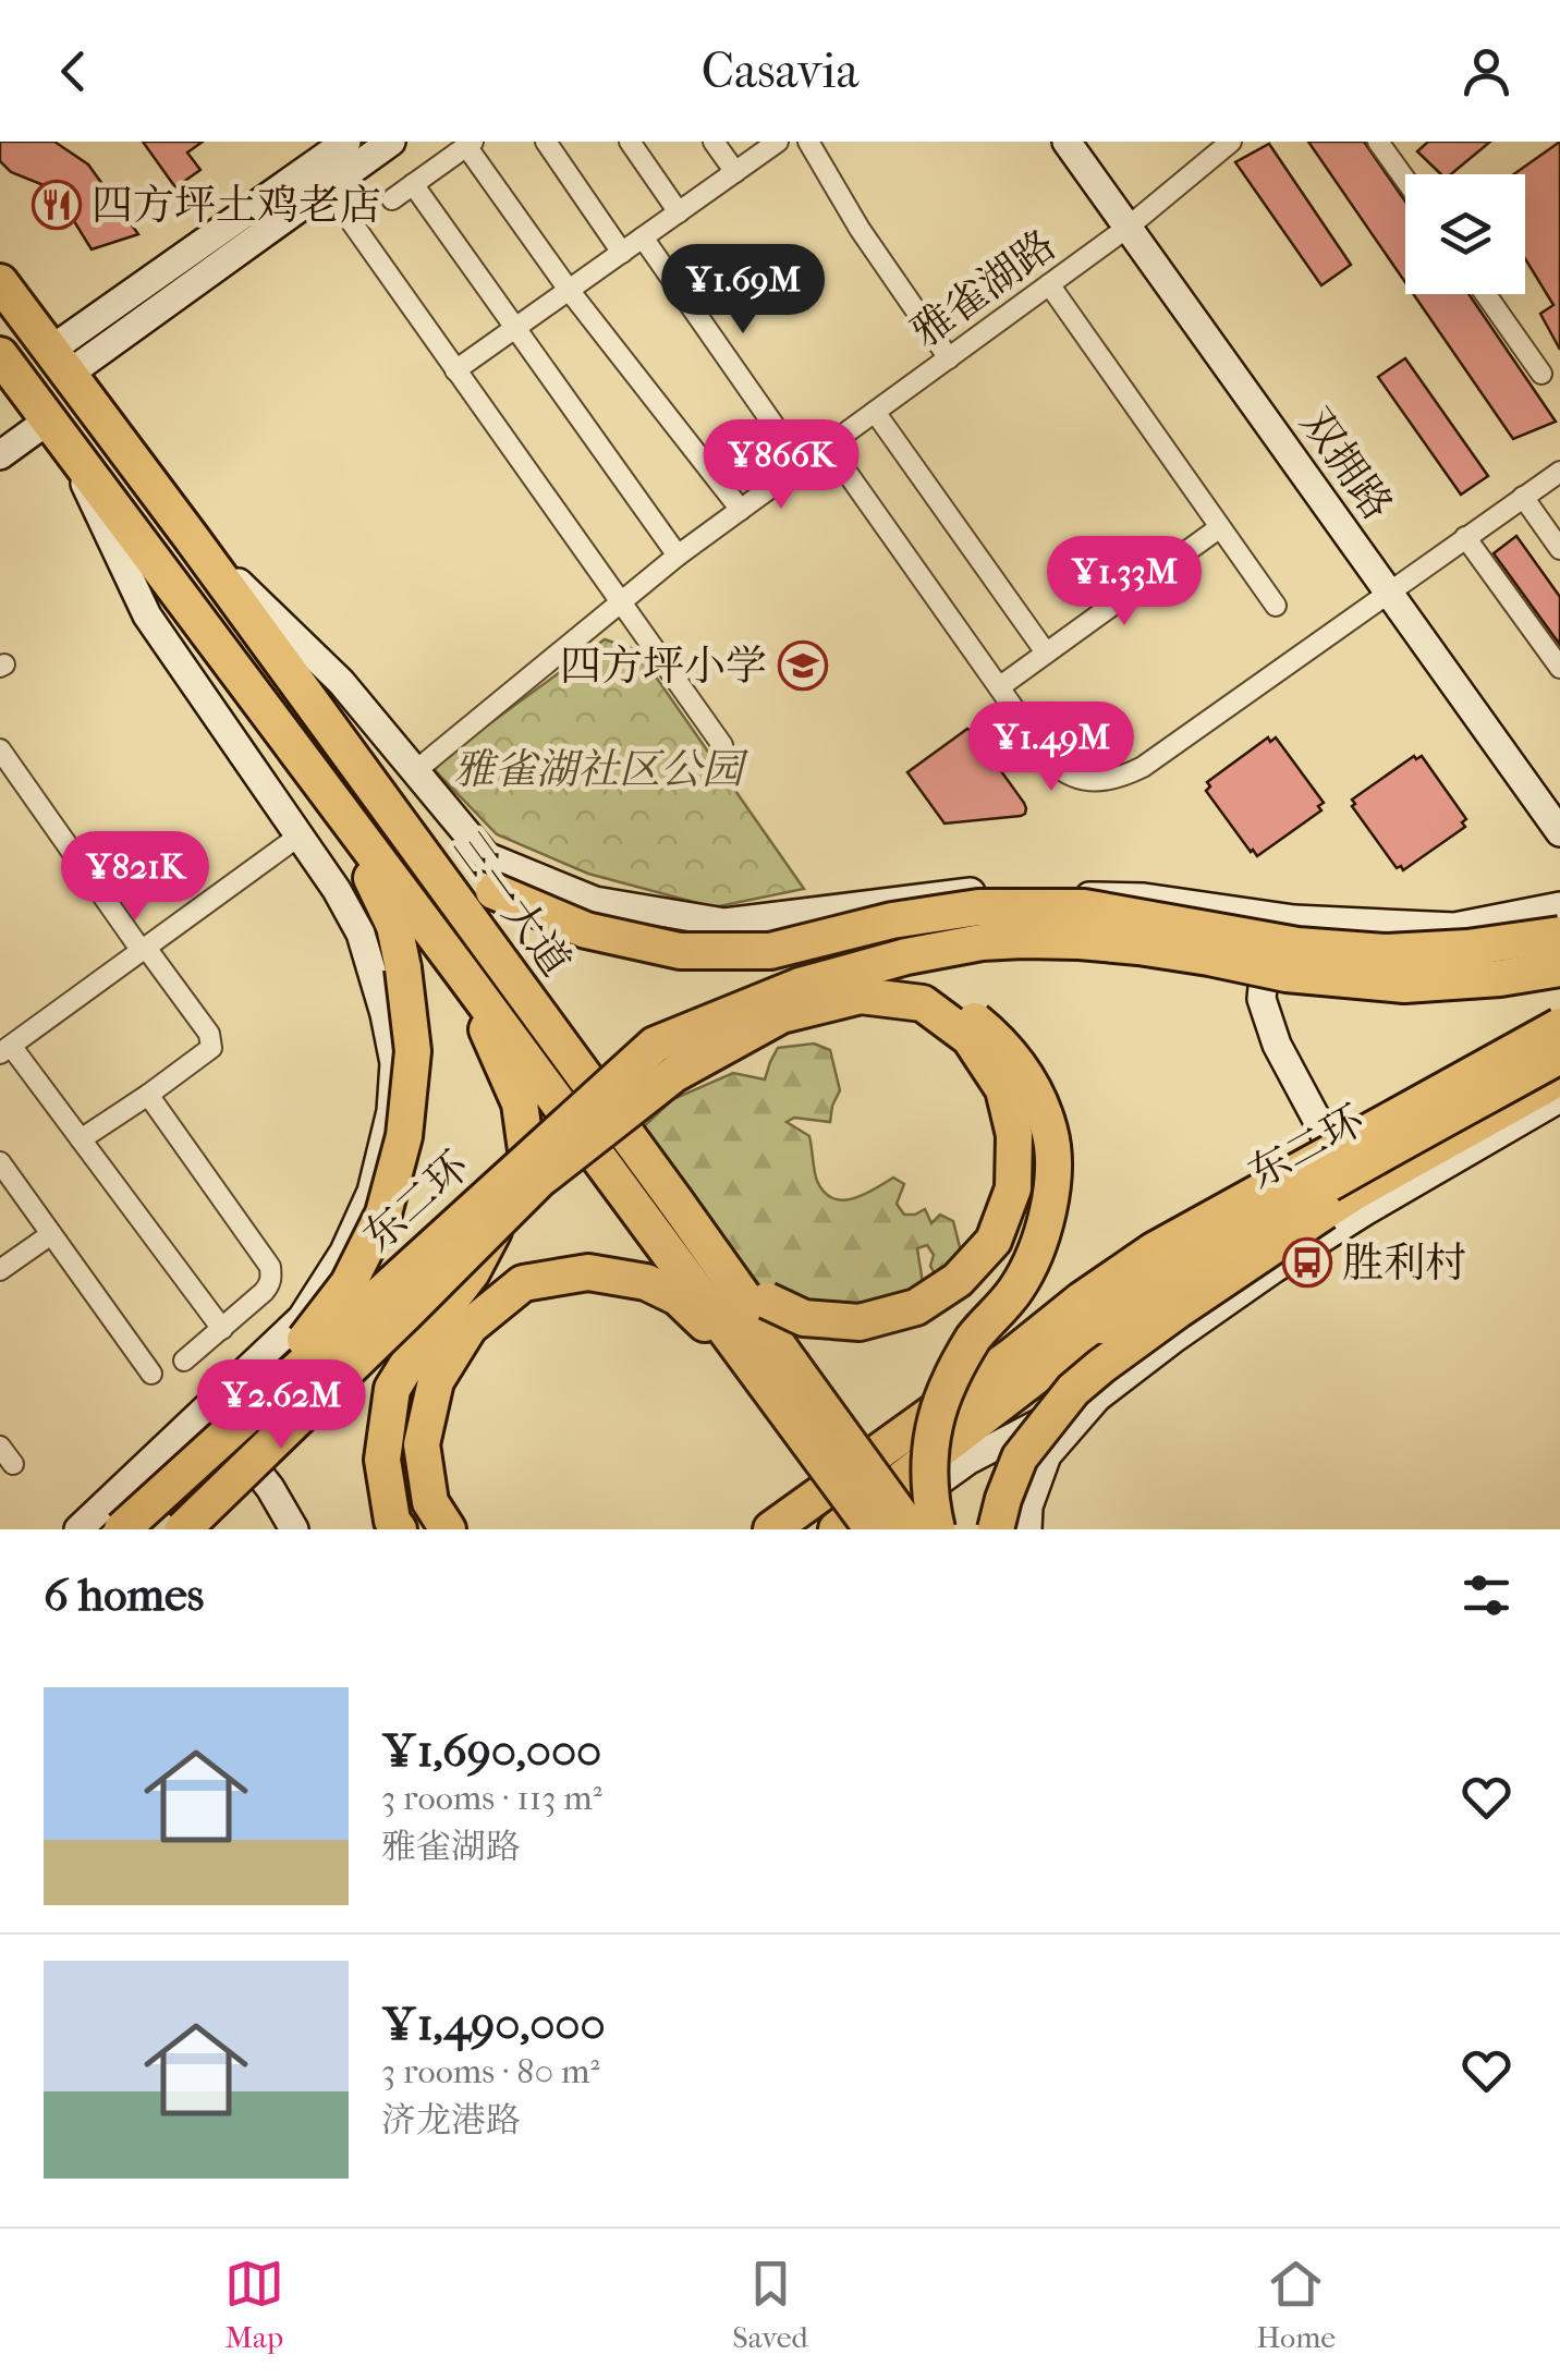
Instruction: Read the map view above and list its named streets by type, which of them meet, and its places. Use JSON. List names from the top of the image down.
{
  "streets": {
    "highway": ["三一大道", "东二环"],
    "street": ["雅雀湖路", "双拥路"]
  },
  "crossings": [
    ["雅雀湖路", "双拥路"]
  ],
  "parks": ["雅雀湖社区公园"],
  "places": {
    "restaurant": ["四方坪土鸡老店"],
    "school or university": ["四方坪小学"],
    "bus stop": ["胜利村"]
  },
  "page": {
    "header": "Casavia",
    "price": [
      "¥1.69M",
      "¥866K",
      "¥1.33M",
      "¥1.49M",
      "¥821K",
      "¥2.62M"
    ],
    "heading": "6 homes",
    "list": [
      {
        "name": "¥1,690,000",
        "note": "3 rooms · 113 m² · 雅雀湖路"
      },
      {
        "name": "¥1,490,000",
        "note": "3 rooms · 80 m² · 济龙港路"
      }
    ],
    "tabs": ["Map", "Saved", "Home"]
  }
}
